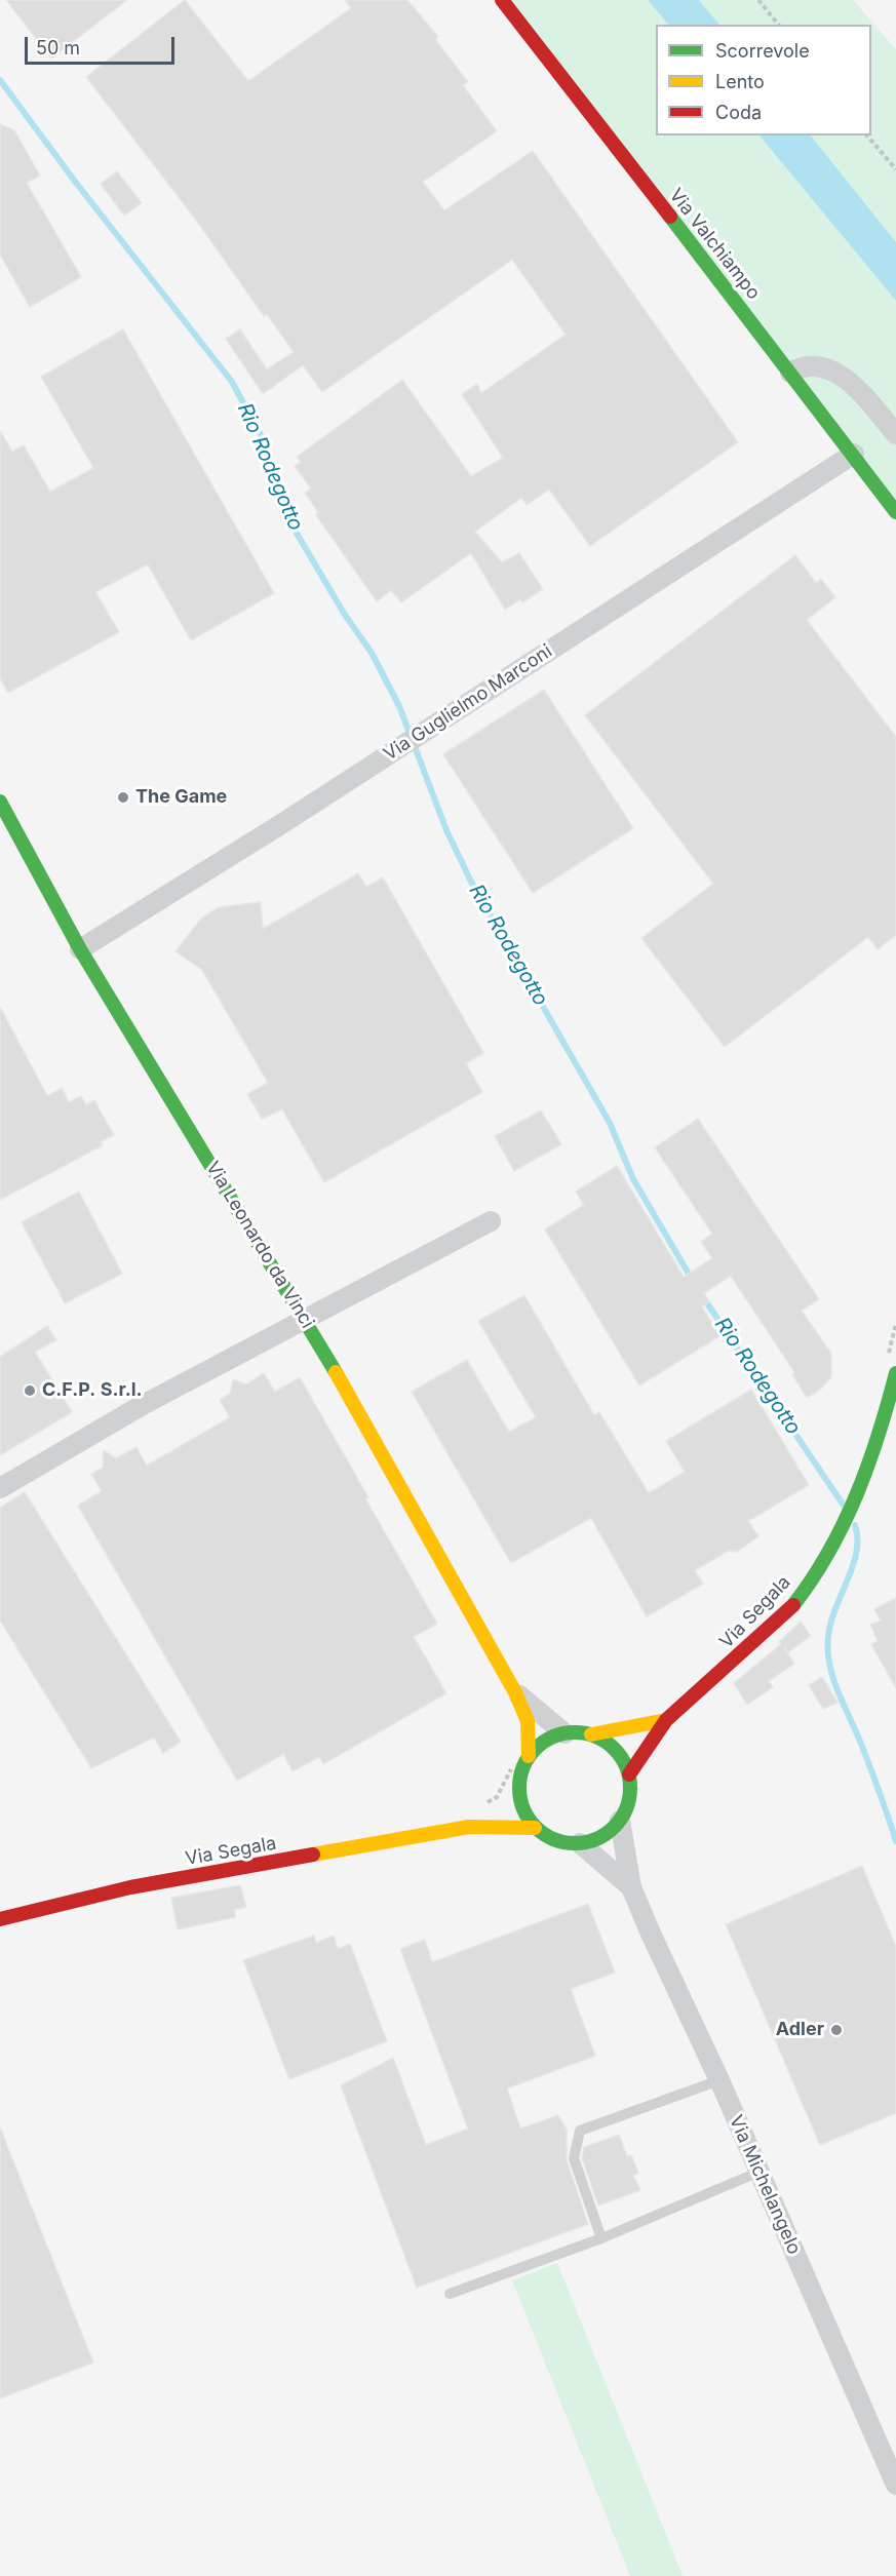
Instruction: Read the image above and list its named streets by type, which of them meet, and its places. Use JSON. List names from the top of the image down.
{
  "streets": {
    "street": [
      "Via Valchiampo",
      "Via Guglielmo Marconi",
      "Via Leonardo da Vinci",
      "Via Segala",
      "Via Michelangelo"
    ]
  },
  "crossings": [
    ["Via Valchiampo", "Via Guglielmo Marconi"],
    ["Via Guglielmo Marconi", "Via Leonardo da Vinci"],
    ["Via Leonardo da Vinci", "Via Segala"],
    ["Via Leonardo da Vinci", "Via Michelangelo"],
    ["Via Segala", "Via Michelangelo"]
  ],
  "water": ["Rio Rodegotto"],
  "places": ["The Game", "C.F.P. S.r.l.", "Adler"],
  "legend": ["Scorrevole", "Lento", "Coda"],
  "scale_bar": "50 m"
}
